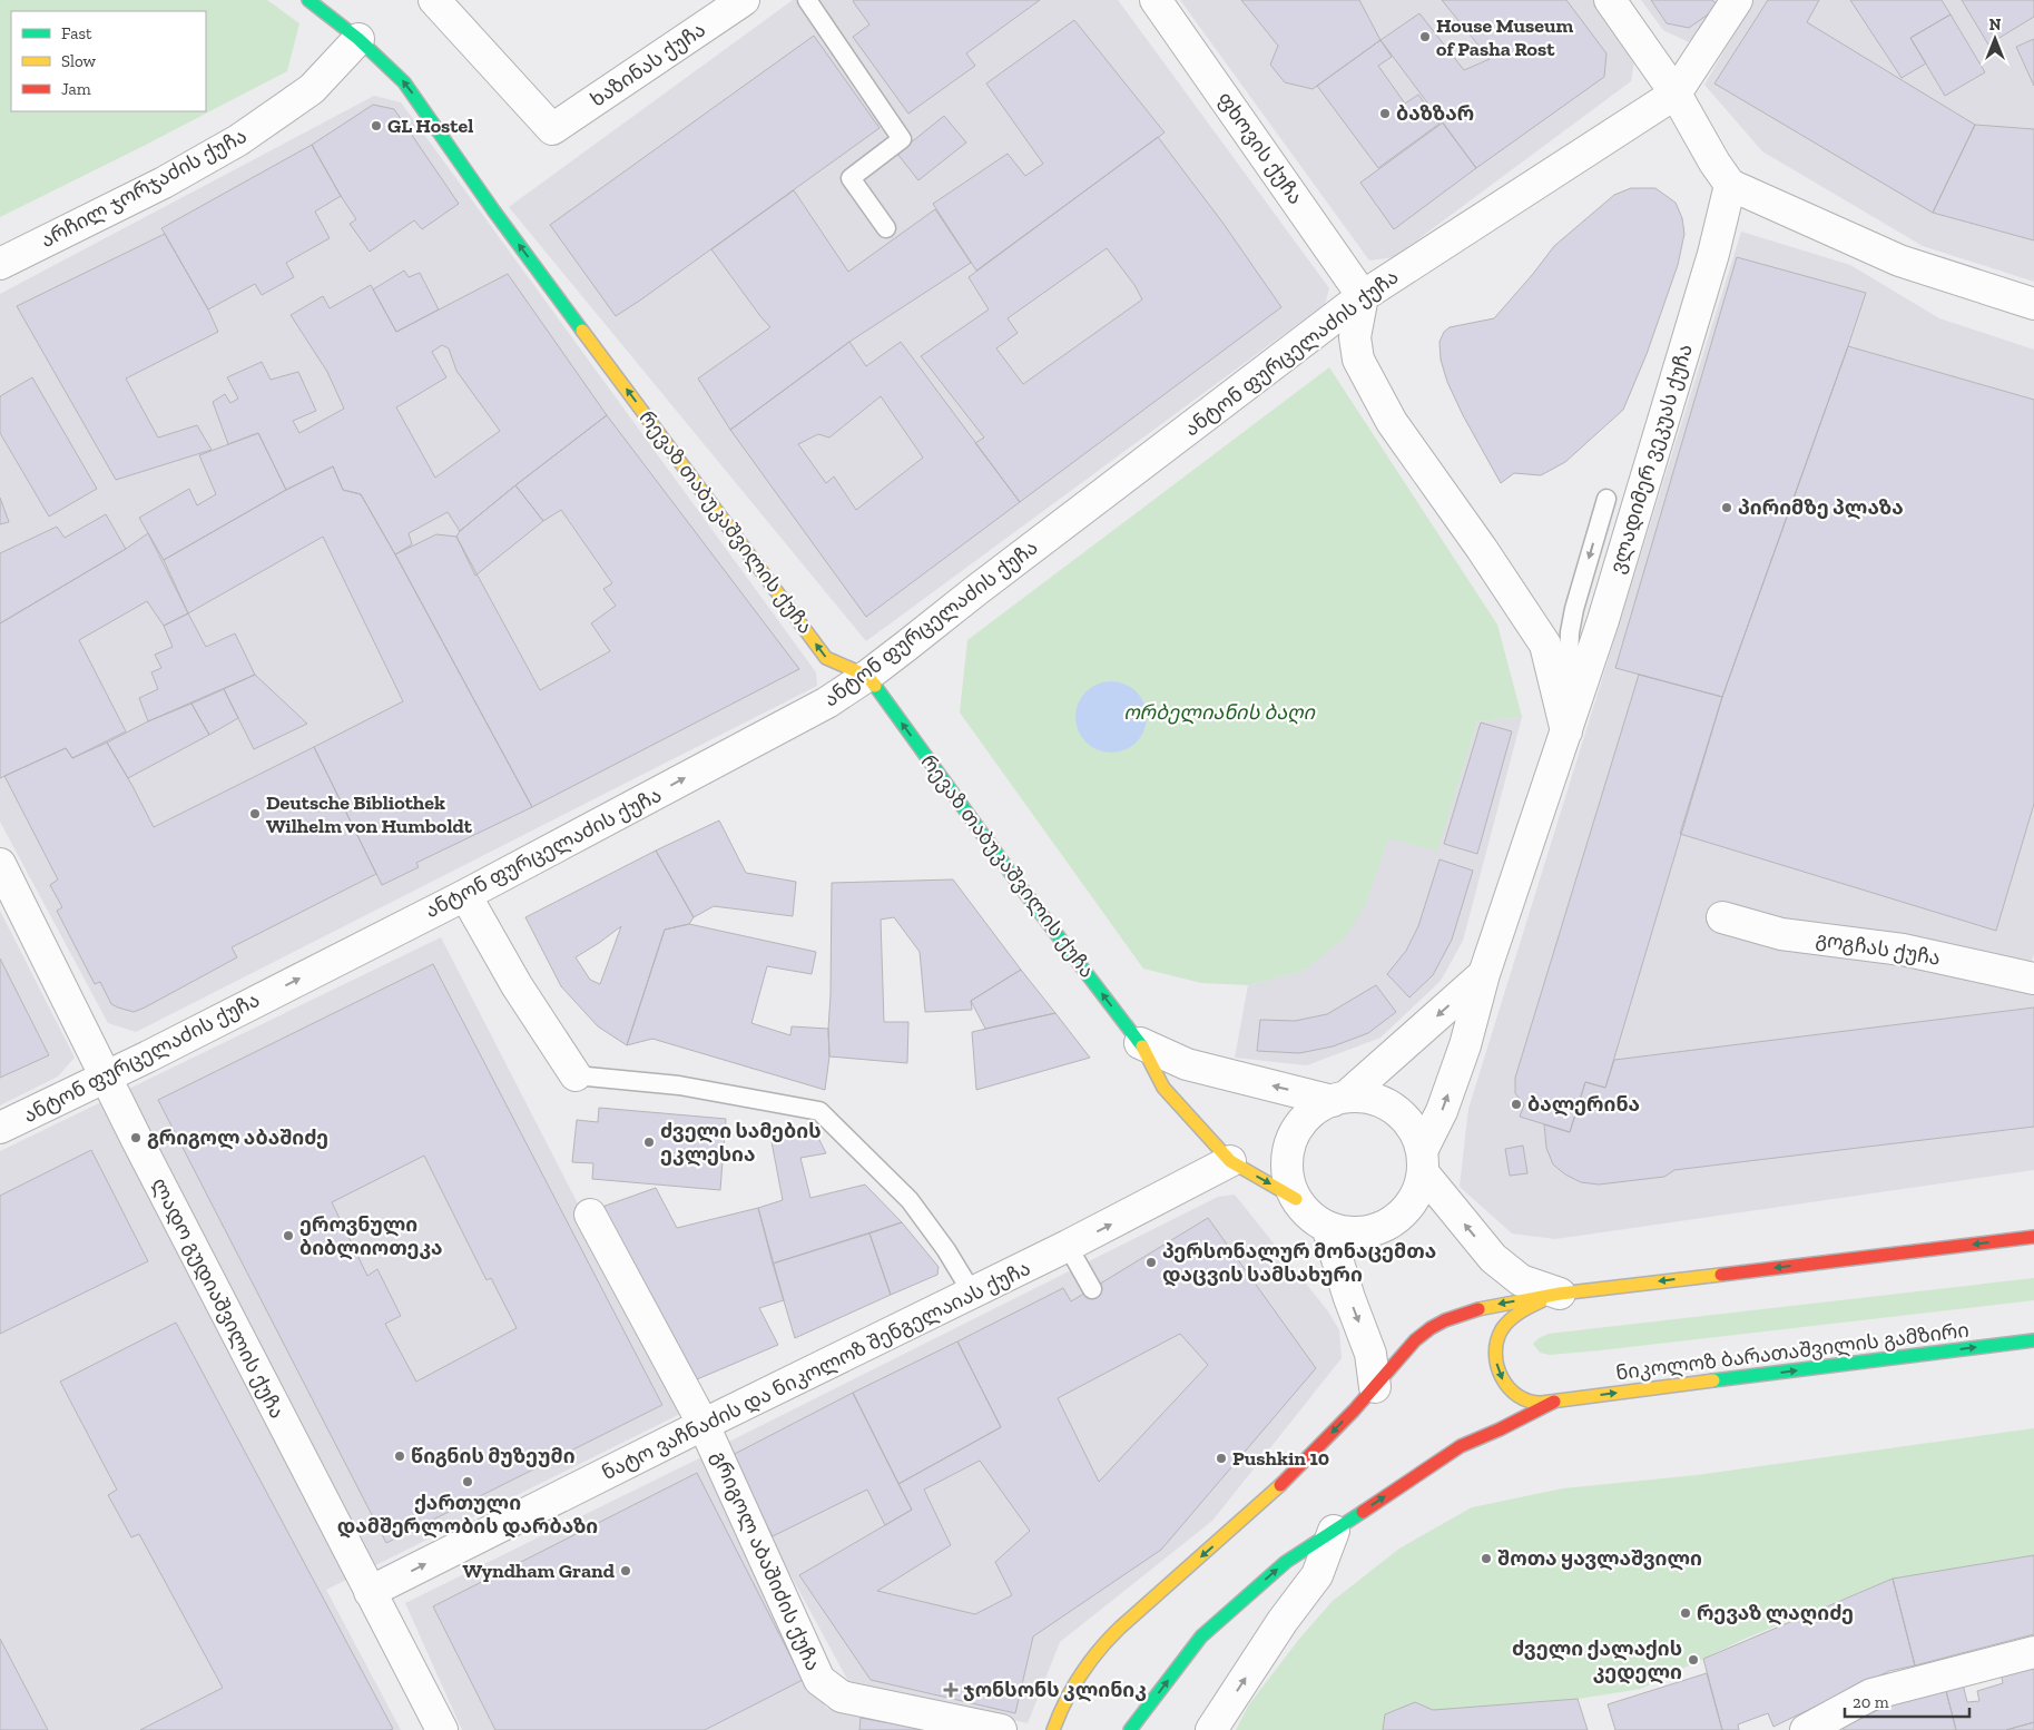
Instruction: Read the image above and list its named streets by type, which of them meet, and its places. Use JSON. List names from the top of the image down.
{
  "streets": {
    "main road": ["რევაზ თაბუკაშვილის ქუჩა", "ნიკოლოზ ბარათაშვილის გამზირი"],
    "street": [
      "ხაზინას ქუჩა",
      "ფხოვის ქუჩა",
      "არჩილ ჯორჯაძის ქუჩა",
      "ანტონ ფურცელაძის ქუჩა",
      "ვლადიმერ ვეკუას ქუჩა",
      "გოგჩას ქუჩა",
      "ლადო გუდიაშვილის ქუჩა",
      "ნატო ვაჩნაძის და ნიკოლოზ შენგელაიას ქუჩა",
      "გრიგოლ აბაშიძის ქუჩა"
    ]
  },
  "crossings": [
    ["ფხოვის ქუჩა", "ანტონ ფურცელაძის ქუჩა"],
    ["არჩილ ჯორჯაძის ქუჩა", "რევაზ თაბუკაშვილის ქუჩა"],
    ["ანტონ ფურცელაძის ქუჩა", "რევაზ თაბუკაშვილის ქუჩა"],
    ["ანტონ ფურცელაძის ქუჩა", "ლადო გუდიაშვილის ქუჩა"],
    ["ვლადიმერ ვეკუას ქუჩა", "რევაზ თაბუკაშვილის ქუჩა"],
    ["რევაზ თაბუკაშვილის ქუჩა", "ნატო ვაჩნაძის და ნიკოლოზ შენგელაიას ქუჩა"],
    ["ლადო გუდიაშვილის ქუჩა", "ნატო ვაჩნაძის და ნიკოლოზ შენგელაიას ქუჩა"],
    ["ნატო ვაჩნაძის და ნიკოლოზ შენგელაიას ქუჩა", "გრიგოლ აბაშიძის ქუჩა"]
  ],
  "one_way": ["ანტონ ფურცელაძის ქუჩა", "რევაზ თაბუკაშვილის ქუჩა", "ნატო ვაჩნაძის და ნიკოლოზ შენგელაიას ქუჩა"],
  "parks": ["ორბელიანის ბაღი"],
  "places": {
    "other": [
      "House Museum of Pasha Rost",
      "ბაზზარ",
      "GL Hostel",
      "პირიმზე პლაზა",
      "Deutsche Bibliothek Wilhelm von Humboldt",
      "ბალერინა",
      "გრიგოლ აბაშიძე",
      "ძველი სამების ეკლესია",
      "ეროვნული ბიბლიოთეკა",
      "პერსონალურ მონაცემთა დაცვის სამსახური",
      "წიგნის მუზეუმი",
      "Pushkin 10",
      "ქართული დამშერლობის დარბაზი",
      "შოთა ყავლაშვილი",
      "Wyndham Grand",
      "რევაზ ლაღიძე",
      "ძველი ქალაქის კედელი"
    ],
    "health": ["ჯონსონს კლინიკ"]
  },
  "legend": ["Fast", "Slow", "Jam"],
  "scale_bar": "20 m",
  "north": "top"
}
